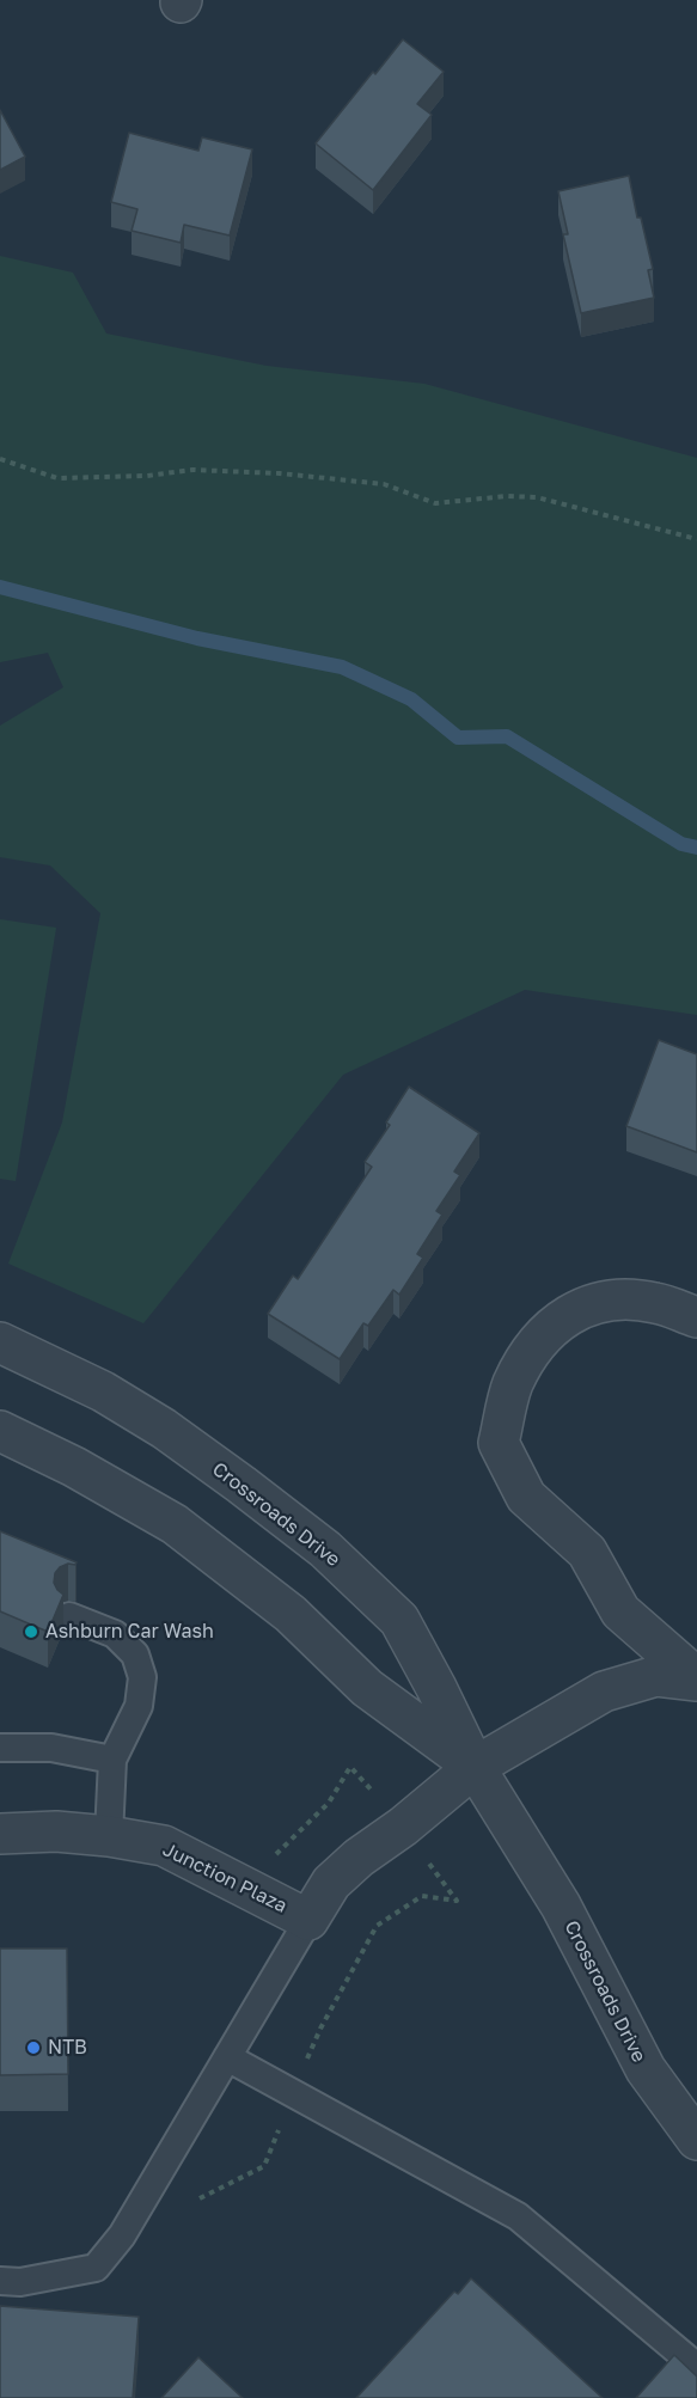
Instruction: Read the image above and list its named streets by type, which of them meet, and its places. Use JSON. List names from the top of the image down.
{
  "streets": {
    "street": ["Crossroads Drive", "Junction Plaza"]
  },
  "crossings": [
    ["Crossroads Drive", "Junction Plaza"]
  ],
  "places": ["Ashburn Car Wash", "NTB"]
}
